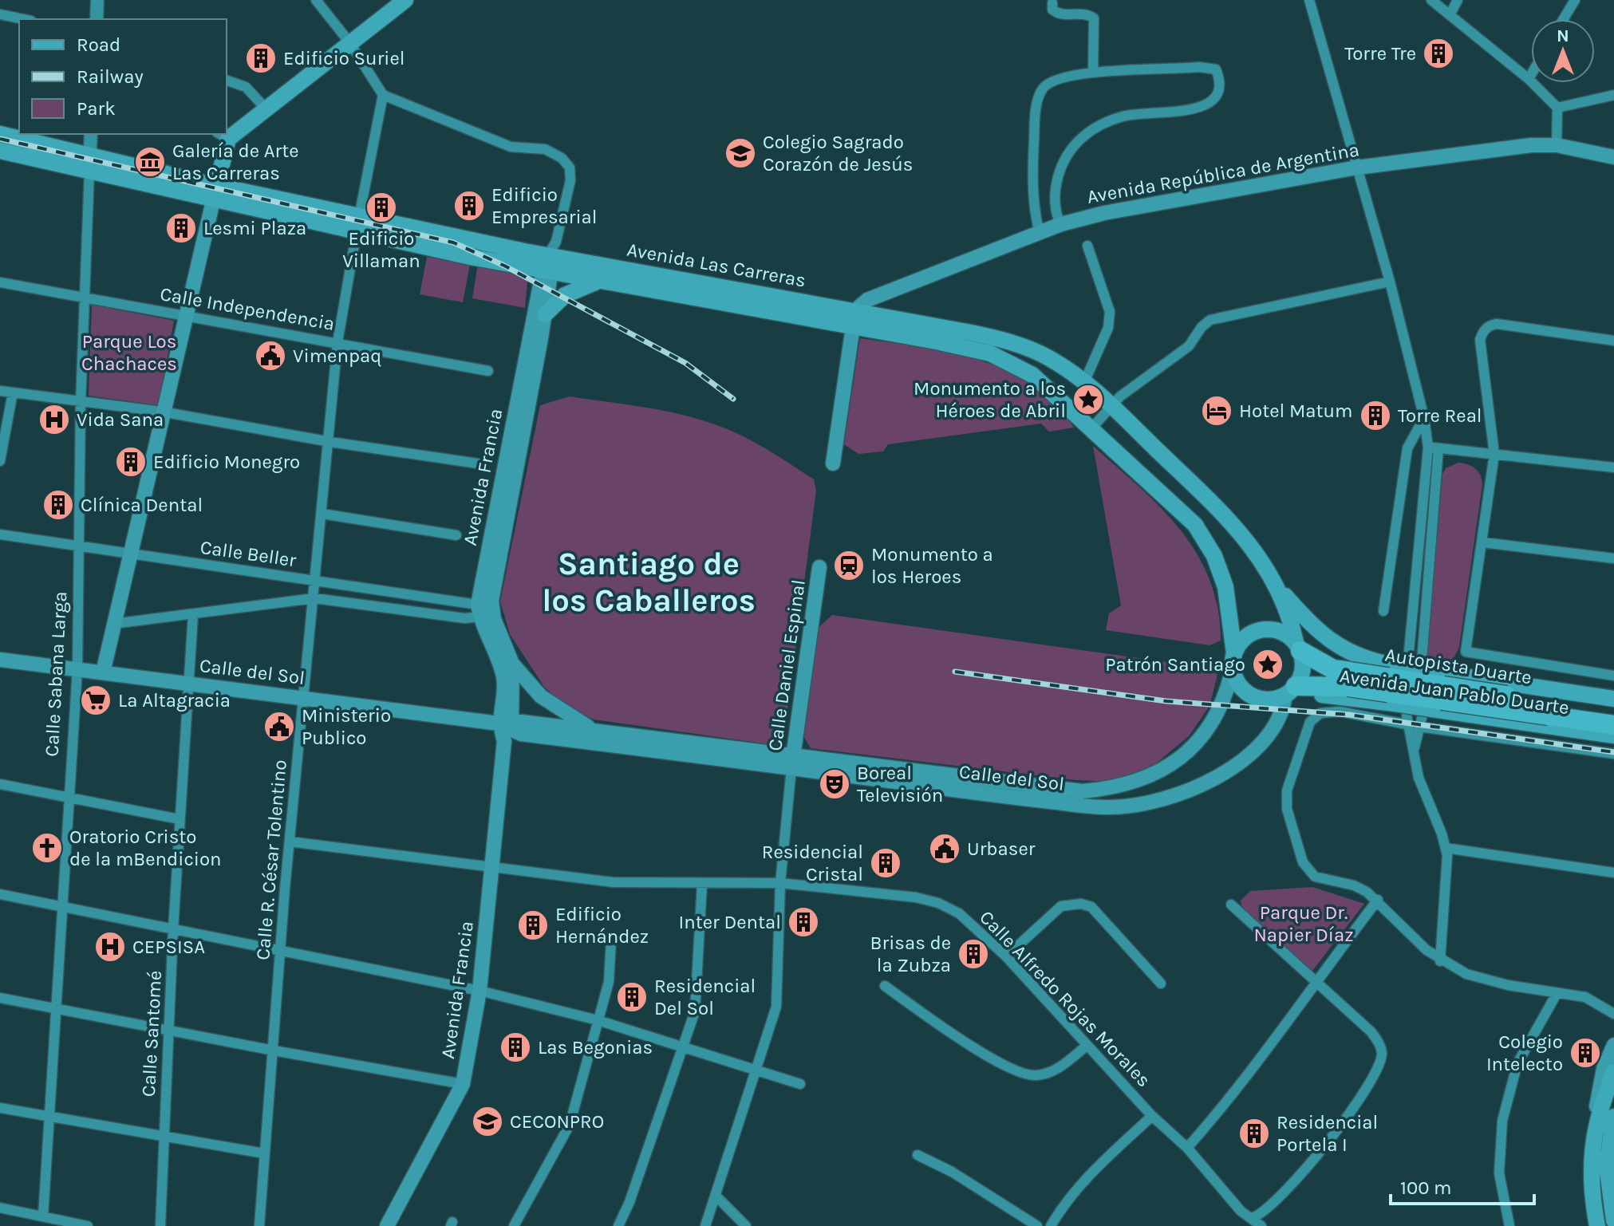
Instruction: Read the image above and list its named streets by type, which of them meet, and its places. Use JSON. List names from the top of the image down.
{
  "streets": {
    "highway": ["Autopista Duarte"],
    "main road": [
      "Avenida República de Argentina",
      "Avenida Las Carreras",
      "Avenida Francia",
      "Calle Daniel Espinal",
      "Calle del Sol",
      "Avenida Juan Pablo Duarte"
    ],
    "street": [
      "Calle Independencia",
      "Calle Beller",
      "Calle Sabana Larga",
      "Calle R. César Tolentino",
      "Calle Alfredo Rojas Morales",
      "Calle Santomé"
    ]
  },
  "crossings": [
    ["Avenida República de Argentina", "Avenida Las Carreras"],
    ["Avenida Las Carreras", "Avenida Francia"],
    ["Avenida Las Carreras", "Autopista Duarte"],
    ["Avenida Las Carreras", "Calle del Sol"],
    ["Avenida Las Carreras", "Calle Sabana Larga"],
    ["Avenida Las Carreras", "Avenida Juan Pablo Duarte"],
    ["Avenida Las Carreras", "Calle R. César Tolentino"],
    ["Calle Independencia", "Calle Sabana Larga"],
    ["Calle Independencia", "Calle R. César Tolentino"],
    ["Avenida Francia", "Calle Beller"],
    ["Avenida Francia", "Calle del Sol"],
    ["Avenida Francia", "Calle Alfredo Rojas Morales"],
    ["Calle Beller", "Calle Sabana Larga"],
    ["Calle Beller", "Calle R. César Tolentino"],
    ["Calle Daniel Espinal", "Calle del Sol"],
    ["Autopista Duarte", "Calle del Sol"],
    ["Autopista Duarte", "Avenida Juan Pablo Duarte"],
    ["Calle del Sol", "Calle Sabana Larga"],
    ["Calle del Sol", "Avenida Juan Pablo Duarte"],
    ["Calle del Sol", "Calle R. César Tolentino"],
    ["Calle del Sol", "Calle Santomé"],
    ["Calle R. César Tolentino", "Calle Alfredo Rojas Morales"]
  ],
  "districts": ["Santiago de los Caballeros"],
  "parks": ["Parque Los Chachaces", "Parque Dr. Napier Díaz"],
  "places": {
    "building": [
      "Torre Tre",
      "Edificio Suriel",
      "Edificio Empresarial",
      "Edificio Villaman",
      "Lesmi Plaza",
      "Torre Real",
      "Edificio Monegro",
      "Clínica Dental",
      "Residencial Cristal",
      "Inter Dental",
      "Edificio Hernández",
      "Brisas de la Zubza",
      "Residencial Del Sol",
      "Las Begonias",
      "Colegio Intelecto",
      "Residencial Portela I"
    ],
    "school or university": ["Colegio Sagrado Corazón de Jesús", "CECONPRO"],
    "museum": ["Galería de Arte Las Carreras"],
    "public building": ["Vimenpaq", "Ministerio Publico", "Urbaser"],
    "place": ["Monumento a los Héroes de Abril", "Patrón Santiago"],
    "hotel": ["Hotel Matum"],
    "hospital": ["Vida Sana", "CEPSISA"],
    "station": ["Monumento a los Heroes"],
    "supermarket": ["La Altagracia"],
    "theatre": ["Boreal Televisión"],
    "church": ["Oratorio Cristo de la mBendicion"]
  },
  "legend": ["Road", "Railway", "Park"],
  "scale_bar": "100 m",
  "north": "top"
}
